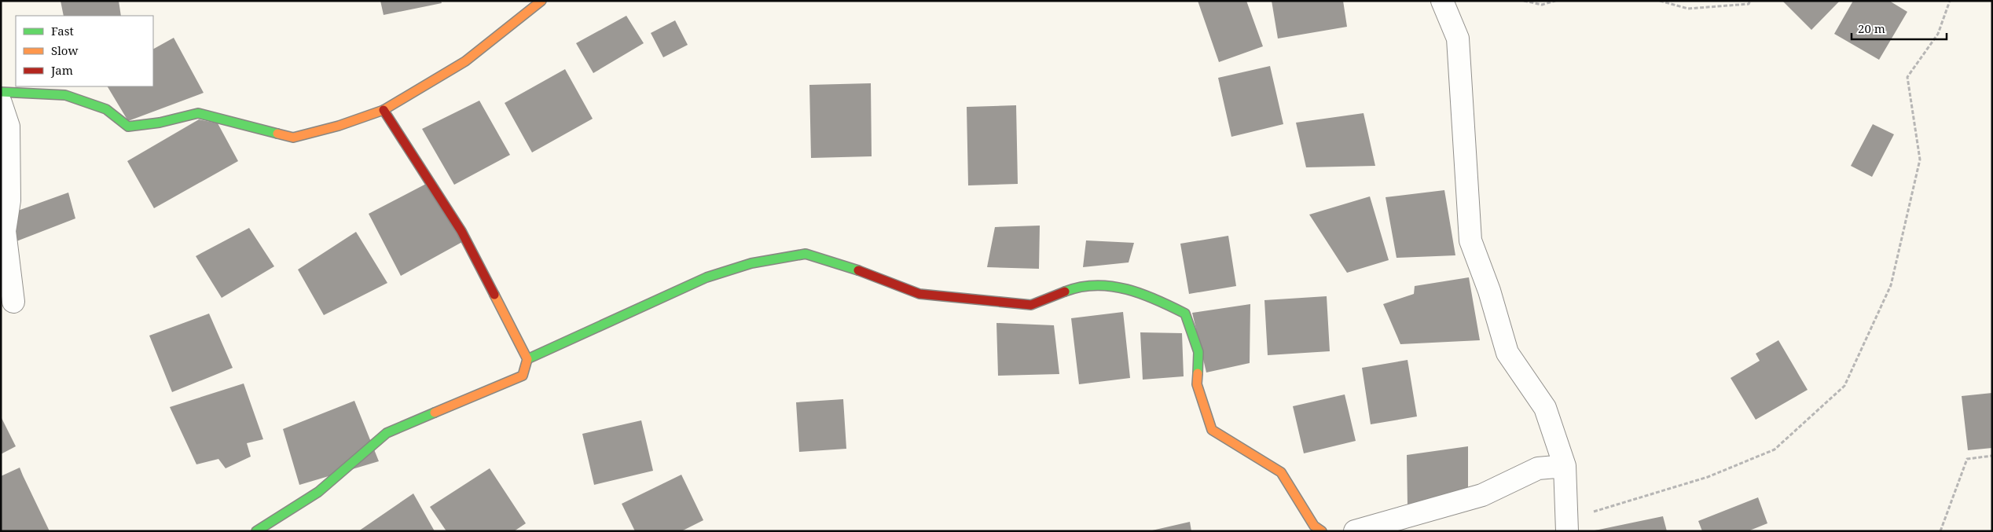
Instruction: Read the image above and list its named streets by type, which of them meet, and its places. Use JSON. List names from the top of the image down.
{
  "legend": ["Fast", "Slow", "Jam"],
  "scale_bar": "20 m"
}
